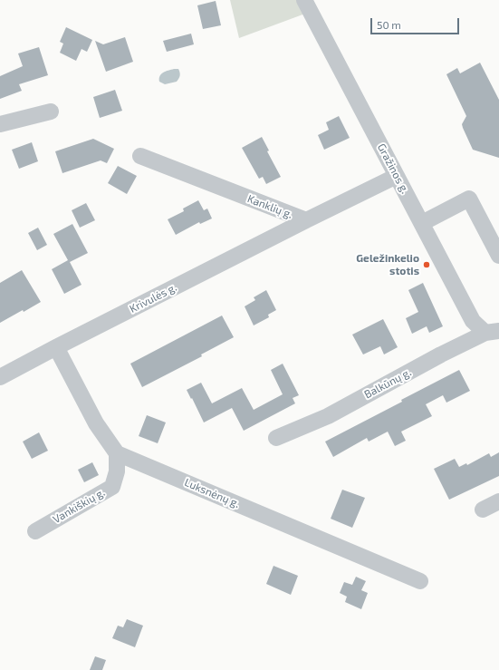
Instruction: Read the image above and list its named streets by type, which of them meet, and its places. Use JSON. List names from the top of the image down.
{
  "streets": {
    "street": [
      "Gražinos g.",
      "Kanklių g.",
      "Krivulės g.",
      "Balkūnų g.",
      "Luksnėnų g.",
      "Vankiškių g."
    ]
  },
  "crossings": [
    ["Gražinos g.", "Kanklių g."],
    ["Gražinos g.", "Balkūnų g."],
    ["Kanklių g.", "Krivulės g."],
    ["Luksnėnų g.", "Vankiškių g."]
  ],
  "places": ["Geležinkelio stotis"],
  "scale_bar": "50 m"
}
